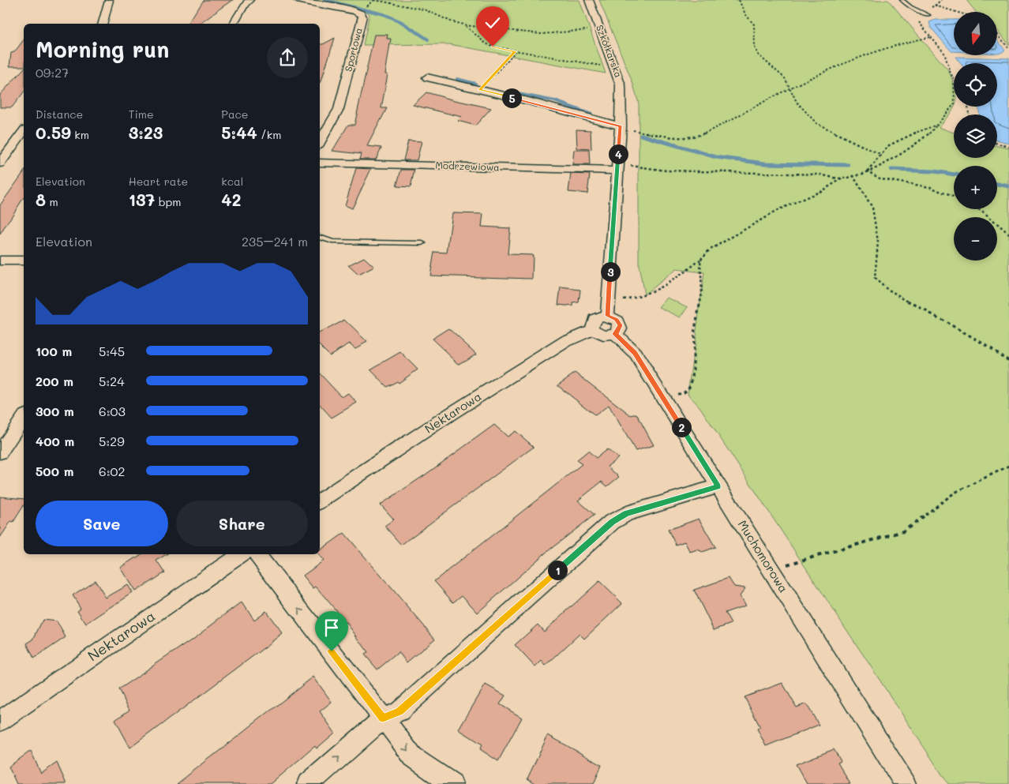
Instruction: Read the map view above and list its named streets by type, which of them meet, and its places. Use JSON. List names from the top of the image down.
{
  "streets": {
    "street": [
      "Sportowa",
      "Szkółkarska",
      "Modrzewiowa",
      "Nektarowa",
      "Muchomorowa"
    ]
  },
  "crossings": [
    ["Szkółkarska", "Modrzewiowa"],
    ["Szkółkarska", "Nektarowa"],
    ["Szkółkarska", "Muchomorowa"],
    ["Nektarowa", "Muchomorowa"]
  ],
  "north": "bottom",
  "page": {
    "map_buttons": ["+", "−"],
    "heading": ["Morning run", "09:27"],
    "pins": [
      "5",
      "4",
      "3",
      "2",
      "1"
    ],
    "stats": [
      ["Distance", "0.59 km"],
      ["Time", "3:23"],
      ["Pace", "5:44 /km"],
      ["Elevation", "8 m"],
      ["Heart rate", "137 bpm"],
      ["kcal", "42"]
    ],
    "chart": ["Elevation", "235–241 m"],
    "list": [
      {
        "name": "100 m",
        "note": "5:45"
      },
      {
        "name": "200 m",
        "note": "5:24"
      },
      {
        "name": "300 m",
        "note": "6:03"
      },
      {
        "name": "400 m",
        "note": "5:29"
      },
      {
        "name": "500 m",
        "note": "6:02"
      }
    ],
    "buttons": ["Save", "Share"]
  }
}
